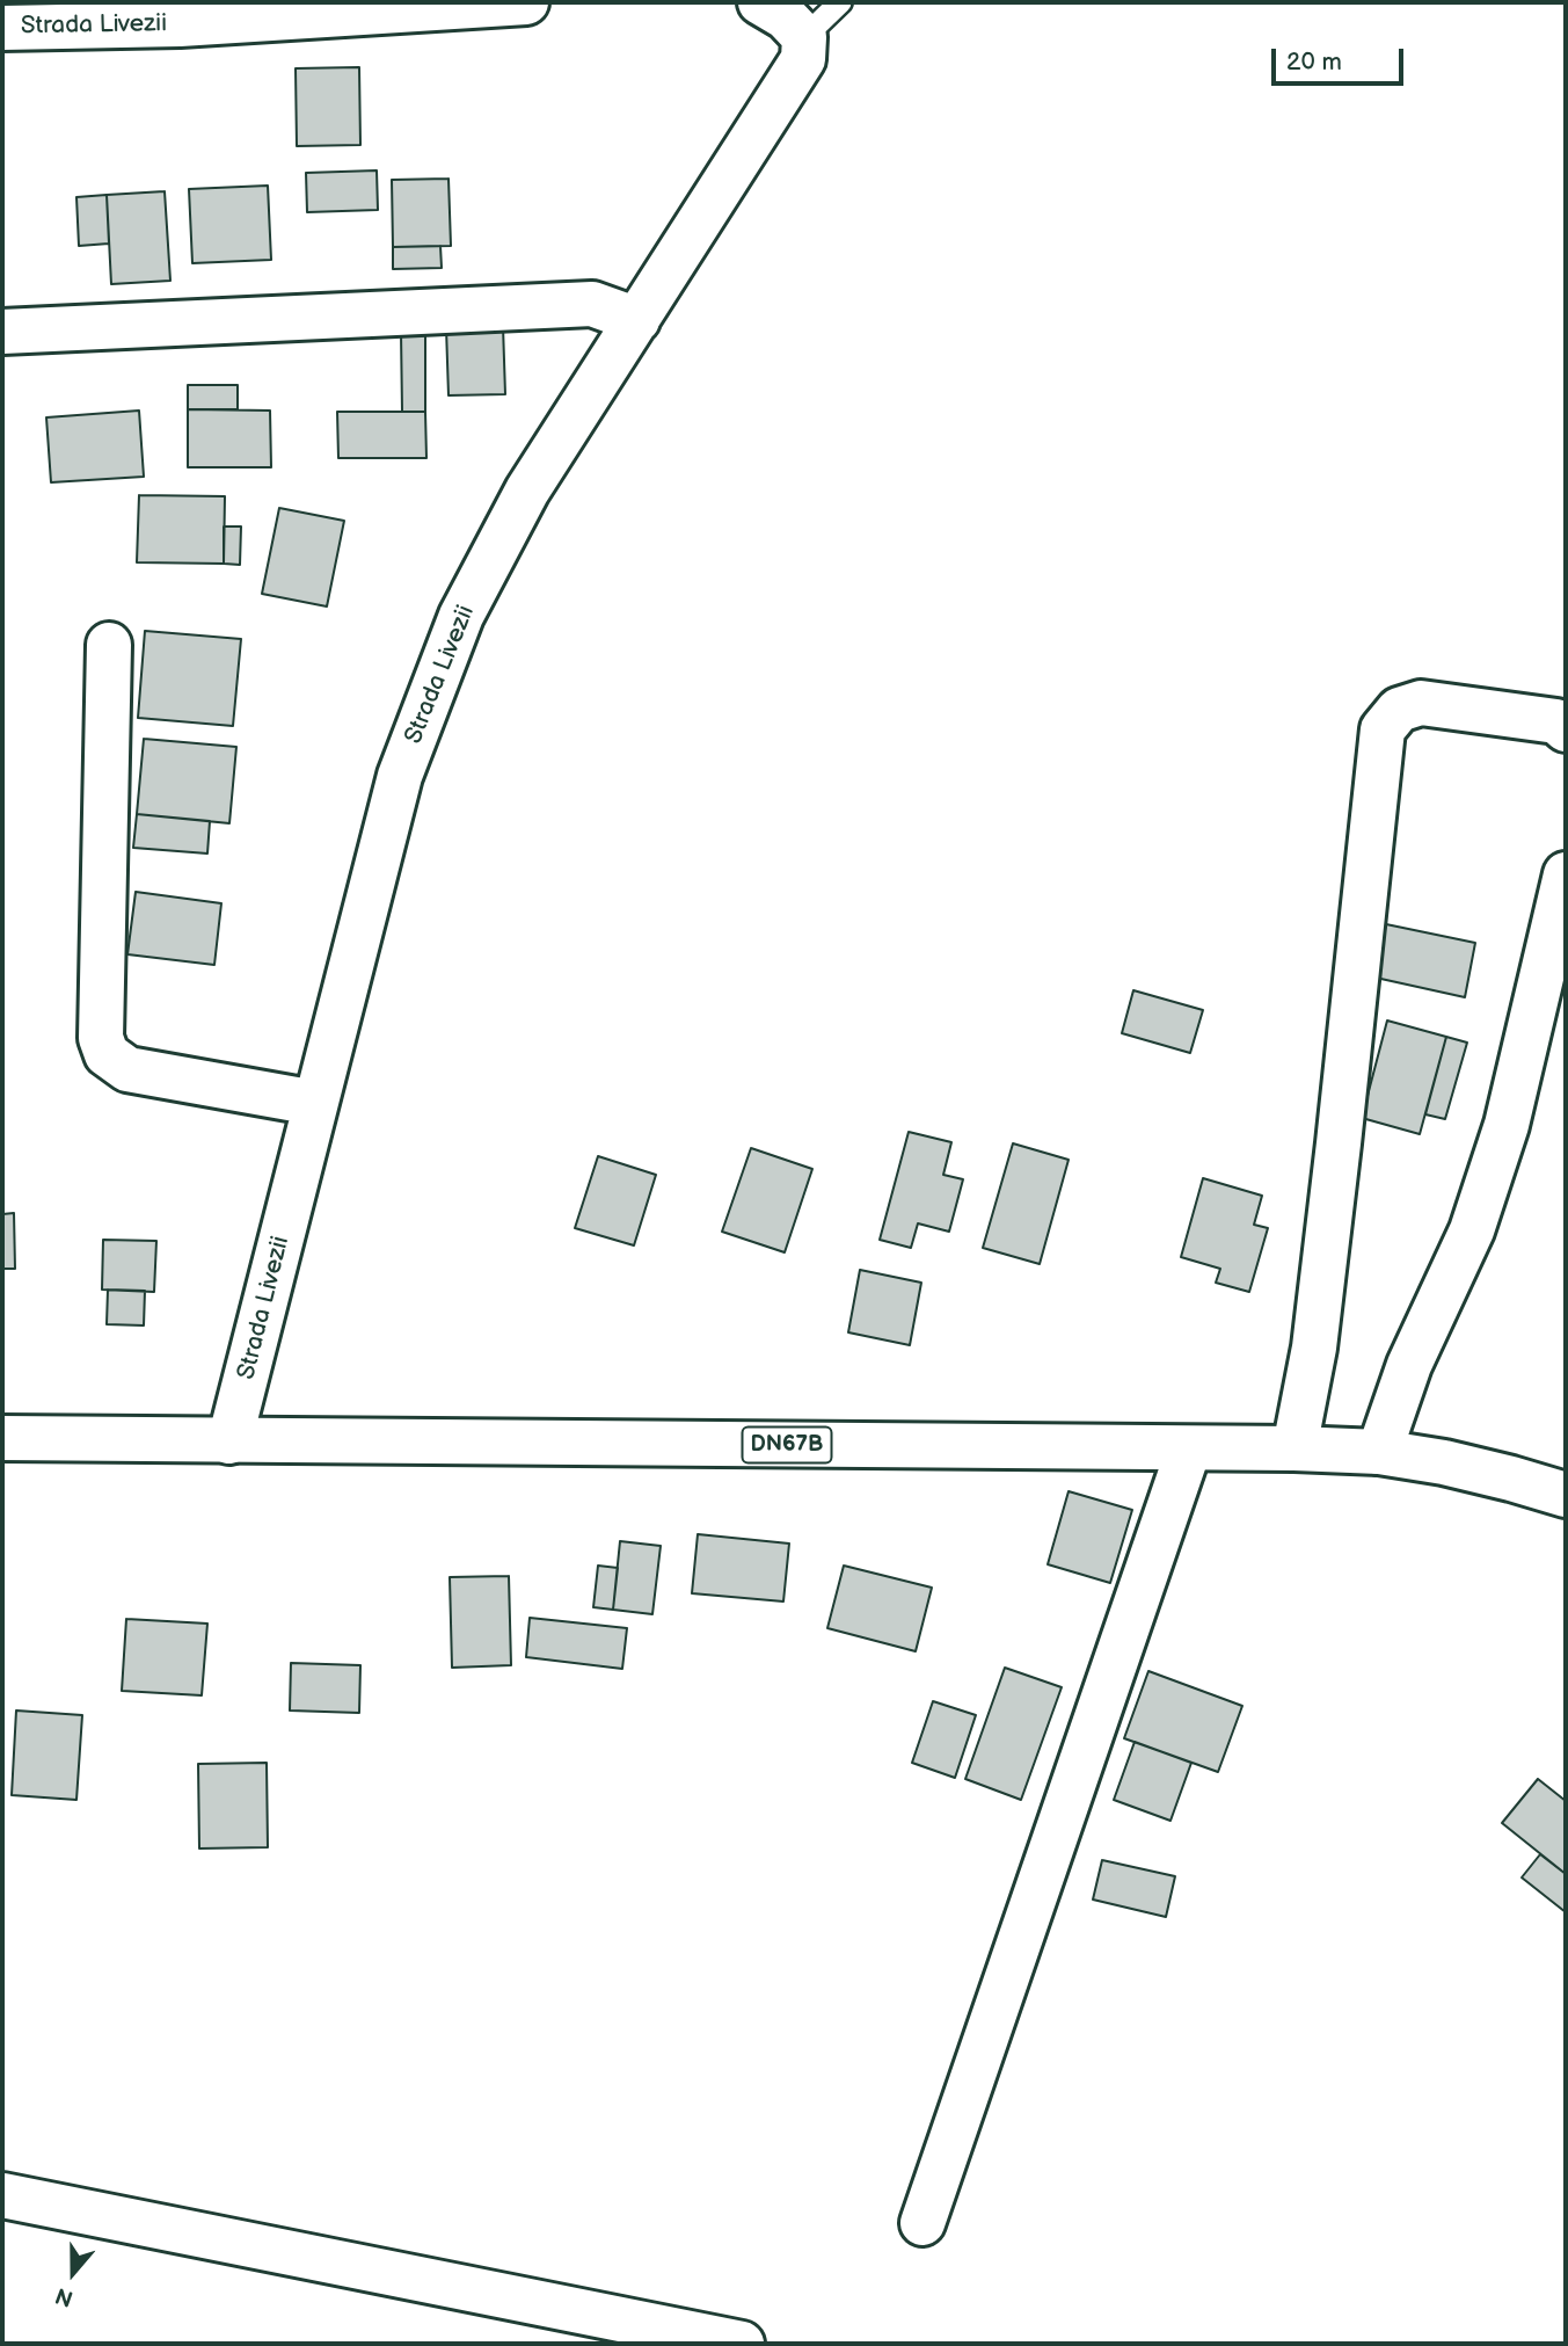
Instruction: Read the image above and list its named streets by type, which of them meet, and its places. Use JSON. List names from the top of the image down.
{
  "streets": {
    "street": ["Strada Livezii", "DN67B"]
  },
  "crossings": [
    ["Strada Livezii", "DN67B"]
  ],
  "scale_bar": "20 m",
  "north": "bottom"
}
